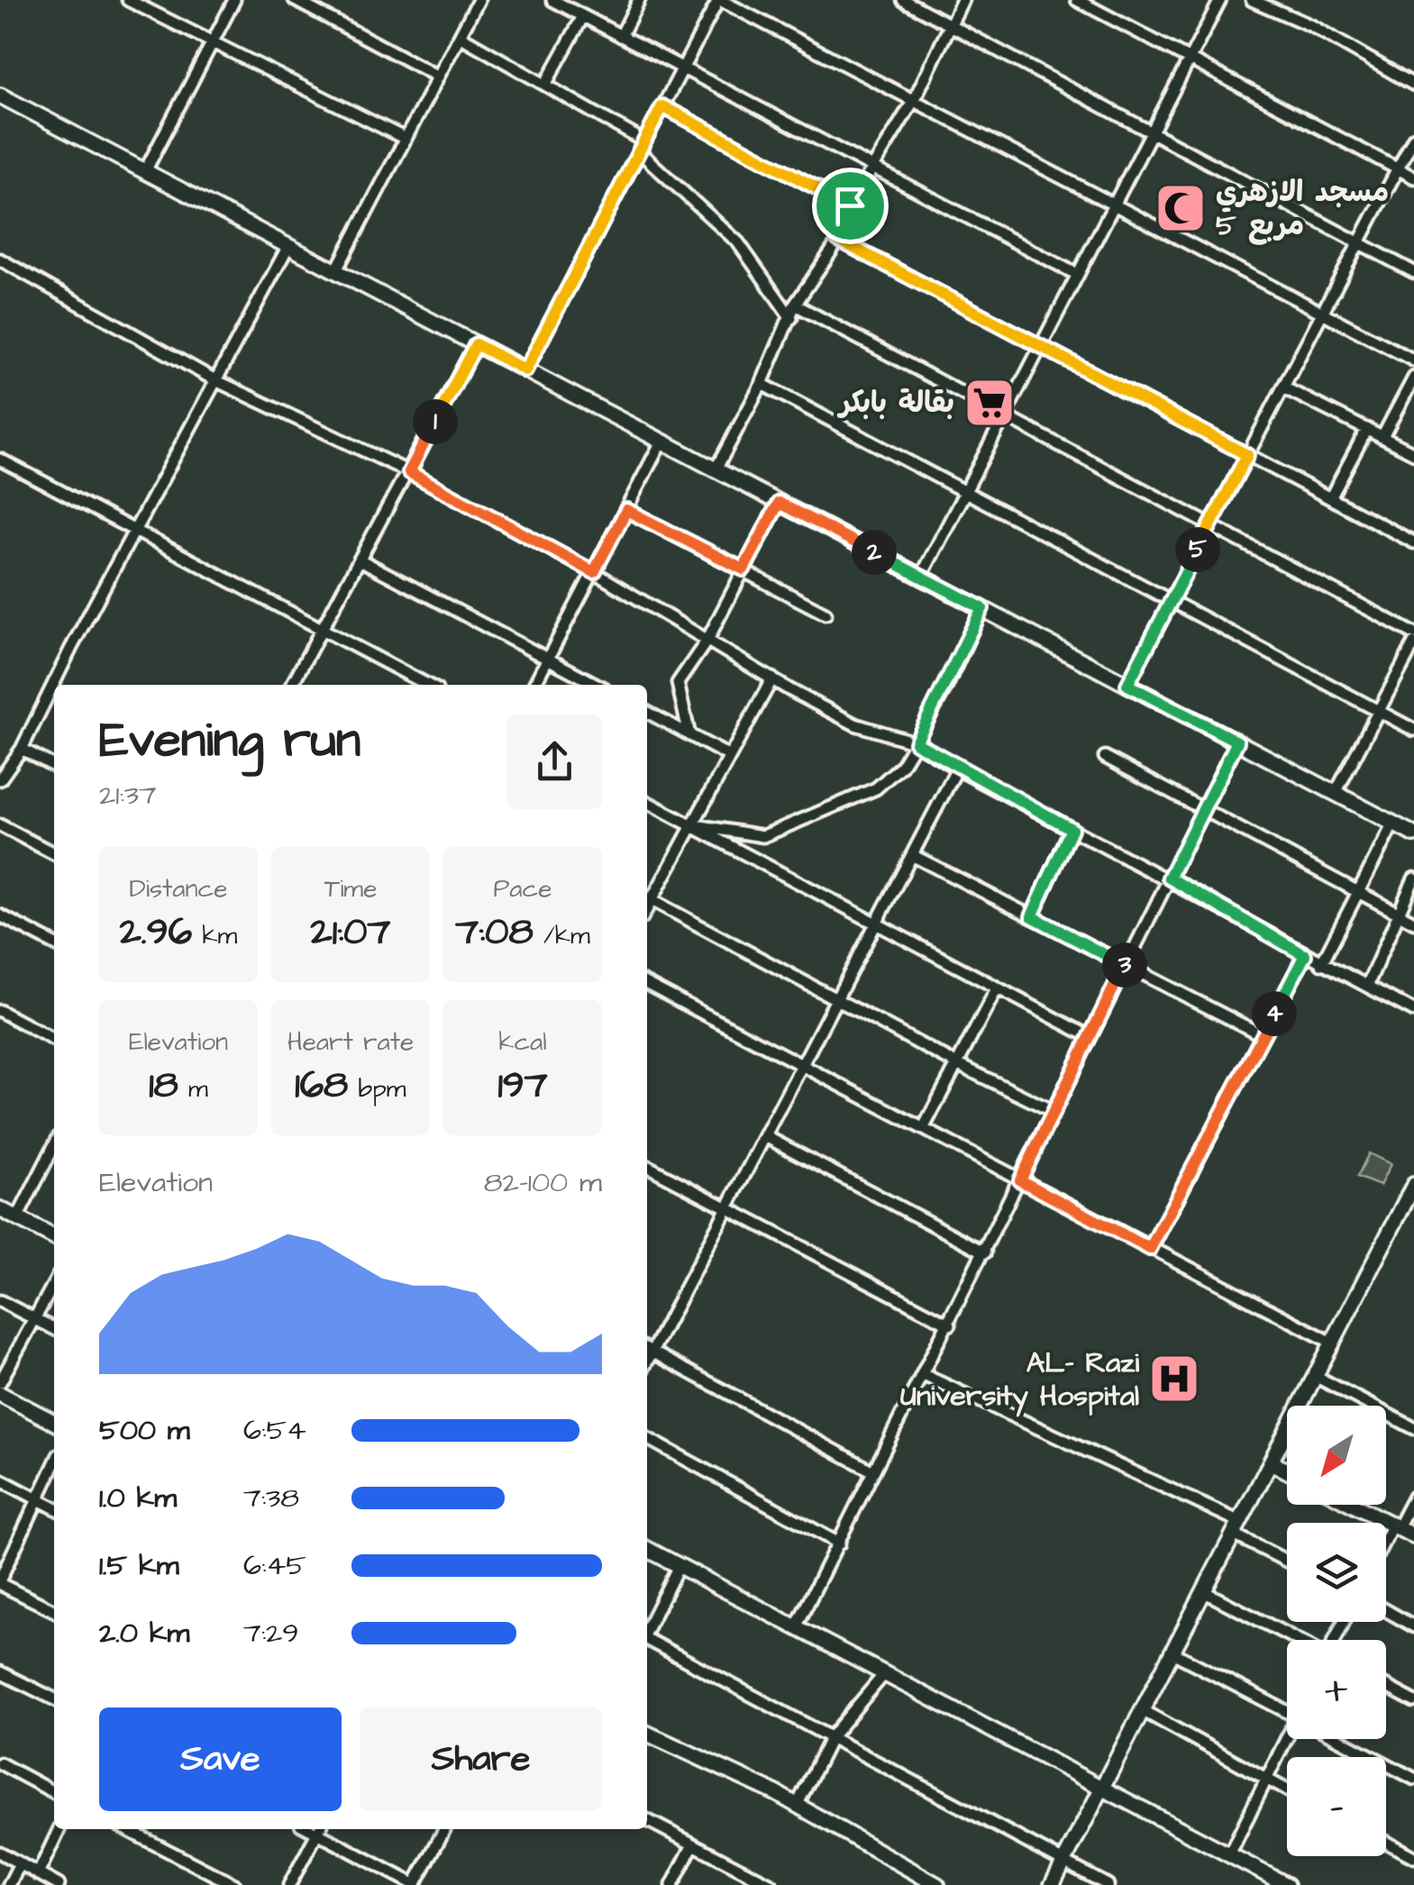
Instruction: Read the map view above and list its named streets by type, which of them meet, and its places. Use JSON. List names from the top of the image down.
{
  "places": {
    "mosque": ["مسجد الازهري مربع 5"],
    "supermarket": ["بقالة بابكر"],
    "hospital": ["AL- Razi University Hospital"]
  },
  "north": "bottom left",
  "page": {
    "pins": [
      "1",
      "5",
      "2",
      "3",
      "4"
    ],
    "heading": ["Evening run", "21:37"],
    "stats": [
      ["Distance", "2.96 km"],
      ["Time", "21:07"],
      ["Pace", "7:08 /km"],
      ["Elevation", "18 m"],
      ["Heart rate", "168 bpm"],
      ["kcal", "197"]
    ],
    "chart": ["Elevation", "82–100 m"],
    "list": [
      {
        "name": "500 m",
        "note": "6:54"
      },
      {
        "name": "1.0 km",
        "note": "7:38"
      },
      {
        "name": "1.5 km",
        "note": "6:45"
      },
      {
        "name": "2.0 km",
        "note": "7:29"
      }
    ],
    "map_buttons": ["+", "−"],
    "buttons": ["Save", "Share"]
  }
}
